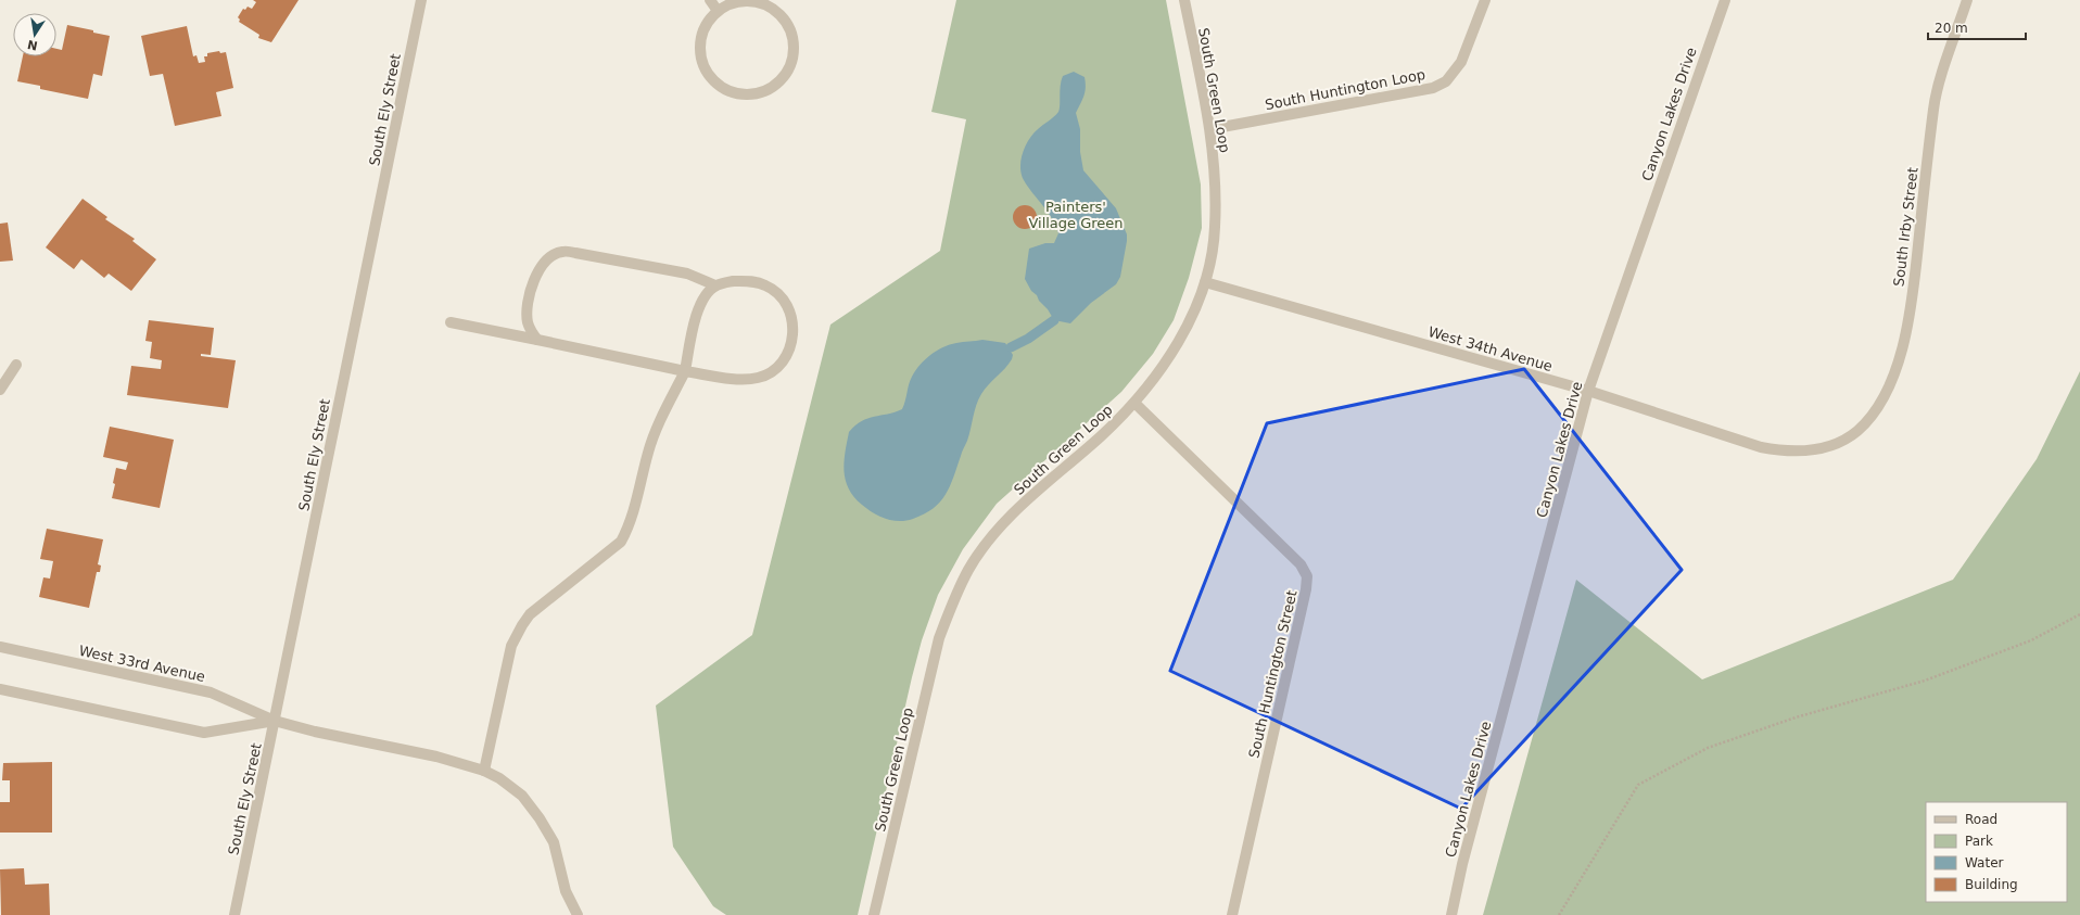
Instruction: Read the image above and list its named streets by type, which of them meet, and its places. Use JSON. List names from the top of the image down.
{
  "streets": {
    "street": [
      "South Huntington Loop",
      "South Green Loop",
      "South Ely Street",
      "Canyon Lakes Drive",
      "South Irby Street",
      "West 34th Avenue",
      "West 33rd Avenue",
      "South Huntington Street"
    ]
  },
  "crossings": [
    ["South Huntington Loop", "South Green Loop"],
    ["South Green Loop", "West 34th Avenue"],
    ["South Green Loop", "South Huntington Street"],
    ["South Ely Street", "West 33rd Avenue"],
    ["Canyon Lakes Drive", "West 34th Avenue"],
    ["South Irby Street", "West 34th Avenue"]
  ],
  "parks": ["Painters' Village Green"],
  "legend": [
    "Road",
    "Park",
    "Water",
    "Building"
  ],
  "scale_bar": "20 m",
  "north": "bottom"
}
